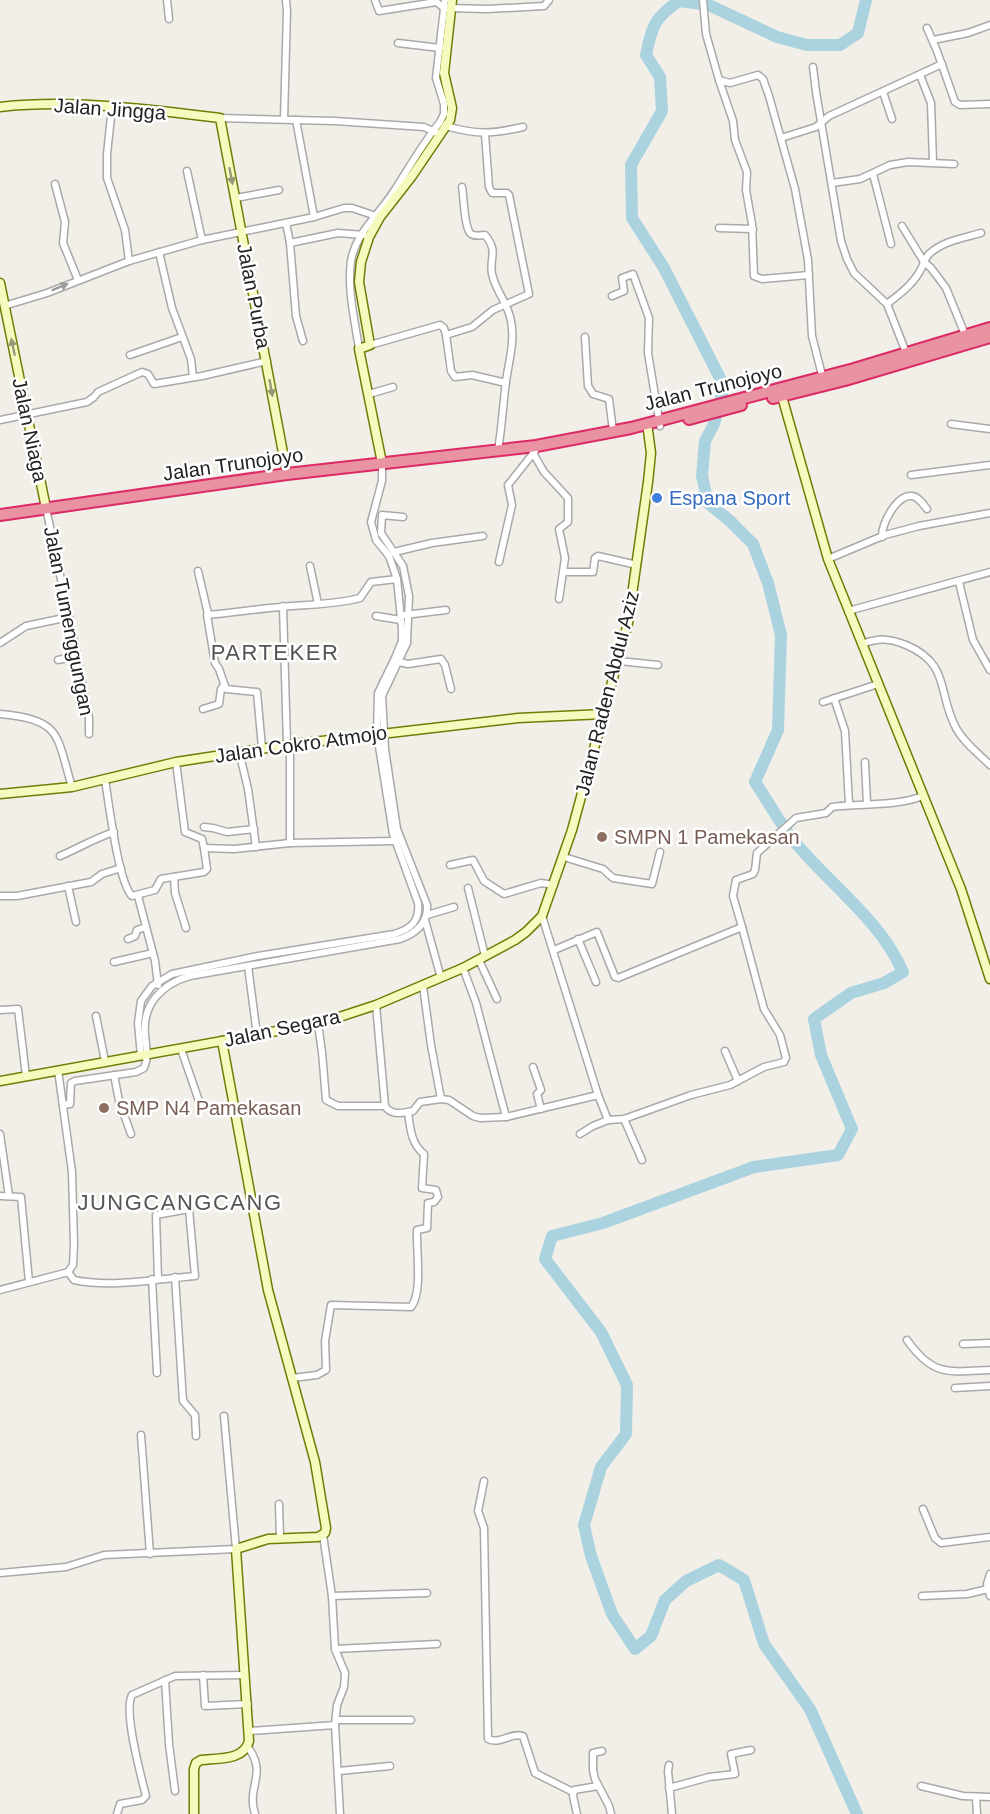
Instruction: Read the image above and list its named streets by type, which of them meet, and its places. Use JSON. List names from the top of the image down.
{
  "streets": {
    "highway": ["Jalan Trunojoyo"],
    "main road": [
      "Jalan Jingga",
      "Jalan Purba",
      "Jalan Niaga",
      "Jalan Raden Abdul Aziz",
      "Jalan Cokro Atmojo",
      "Jalan Segara"
    ],
    "street": ["Jalan Tumenggungan"]
  },
  "crossings": [
    ["Jalan Jingga", "Jalan Purba"],
    ["Jalan Purba", "Jalan Trunojoyo"],
    ["Jalan Trunojoyo", "Jalan Niaga"],
    ["Jalan Trunojoyo", "Jalan Tumenggungan"],
    ["Jalan Trunojoyo", "Jalan Raden Abdul Aziz"],
    ["Jalan Niaga", "Jalan Tumenggungan"],
    ["Jalan Raden Abdul Aziz", "Jalan Cokro Atmojo"],
    ["Jalan Raden Abdul Aziz", "Jalan Segara"]
  ],
  "one_way": ["Jalan Purba", "Jalan Niaga"],
  "districts": ["PARTEKER", "JUNGCANGCANG"],
  "places": ["Espana Sport", "SMPN 1 Pamekasan", "SMP N4 Pamekasan"]
}
